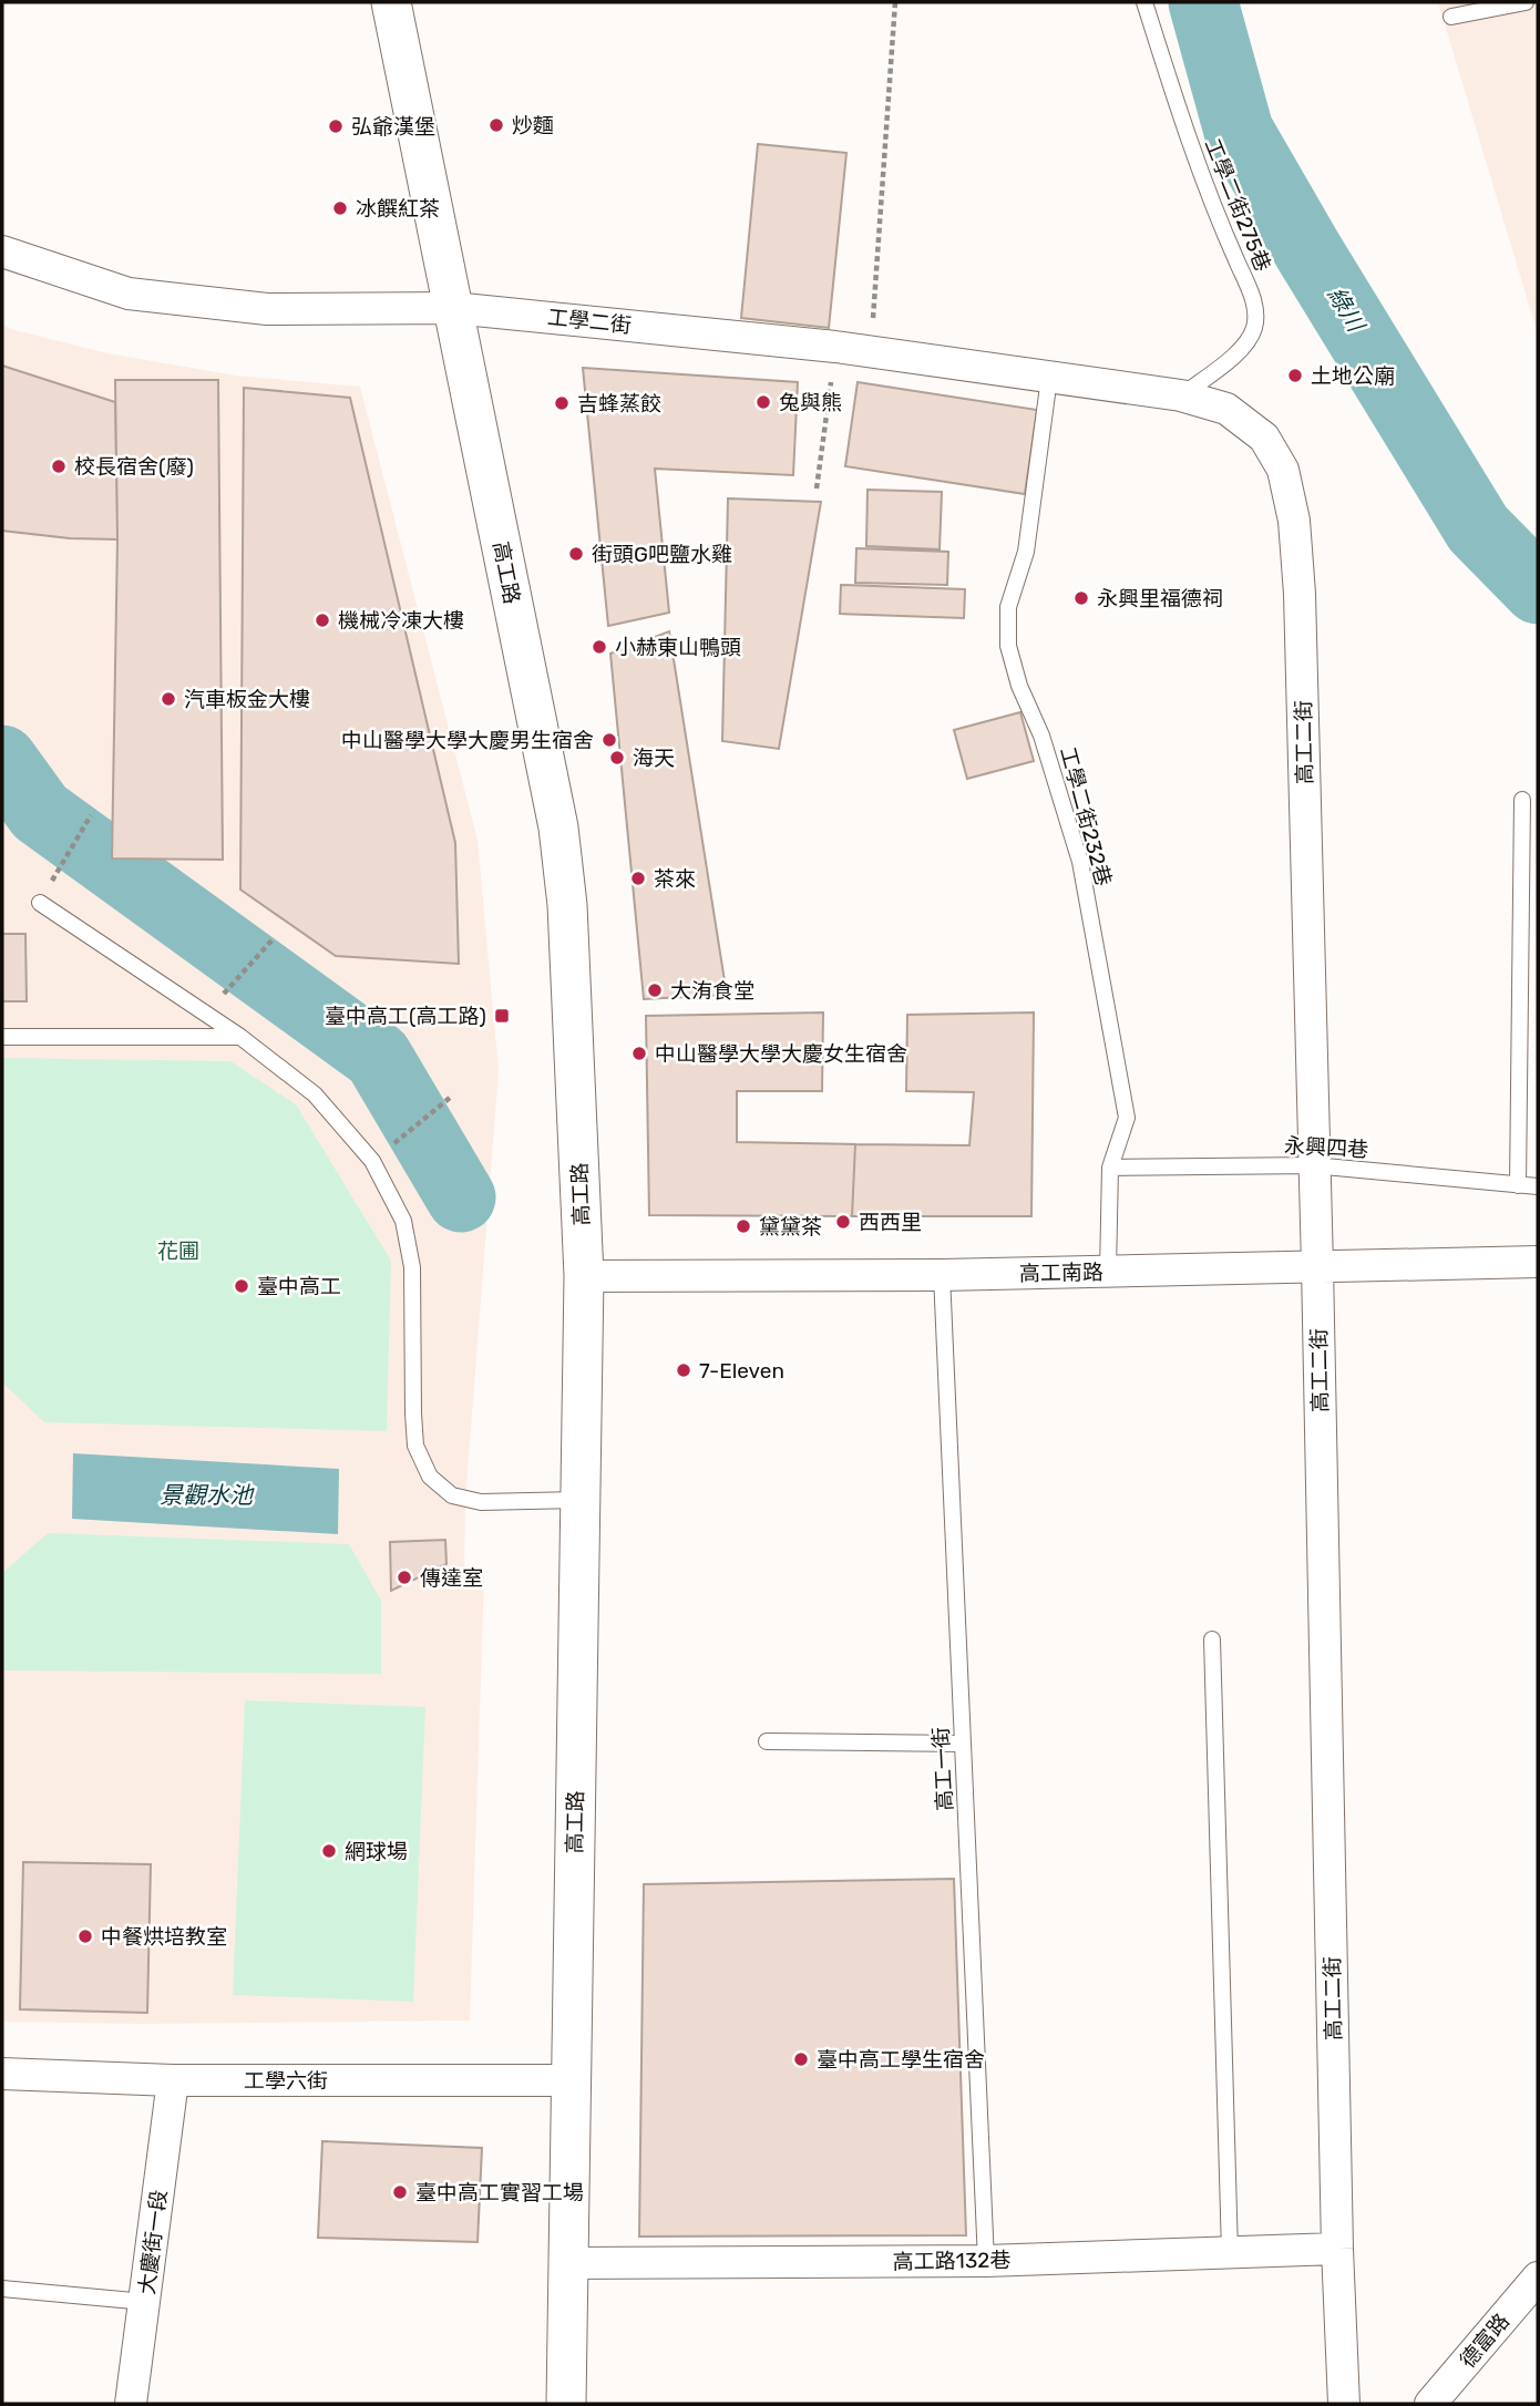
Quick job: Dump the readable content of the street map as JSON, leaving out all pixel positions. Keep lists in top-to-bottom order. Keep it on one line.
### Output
{"streets":{"street":["工學二街","高工路","高工二街","高工南路","工學六街","大慶街一段","高工路132巷","德富路"],"lane":["工學二街275巷","工學二街232巷","永興四巷","高工一街"]},"crossings":[["工學二街275巷","工學二街"],["工學二街275巷","高工二街"],["工學二街","高工路"],["工學二街","高工二街"],["工學二街","工學二街232巷"],["高工路","高工南路"],["高工路","工學六街"],["高工路","高工路132巷"],["高工二街","永興四巷"],["高工二街","高工南路"],["高工二街","高工路132巷"],["工學二街232巷","永興四巷"],["工學二街232巷","高工南路"],["高工南路","高工一街"],["高工一街","高工路132巷"],["工學六街","大慶街一段"]],"water":["綠川","景觀水池"],"parks":["花圃"],"places":{"other":["炒麵","弘爺漢堡","冰饌紅茶","土地公廟","兔與熊","吉蜂蒸餃","校長宿舍(廢)","街頭G吧鹽水雞","永興里福德祠","機械冷凍大樓","小赫東山鴨頭","汽車板金大樓","中山醫學大學大慶男生宿舍","海天","茶來","大洧食堂","中山醫學大學大慶女生宿舍","西西里","黛黛茶","臺中高工","7-Eleven","傳達室","網球場","中餐烘培教室","臺中高工學生宿舍","臺中高工實習工場"],"transit":["臺中高工(高工路)"]}}
